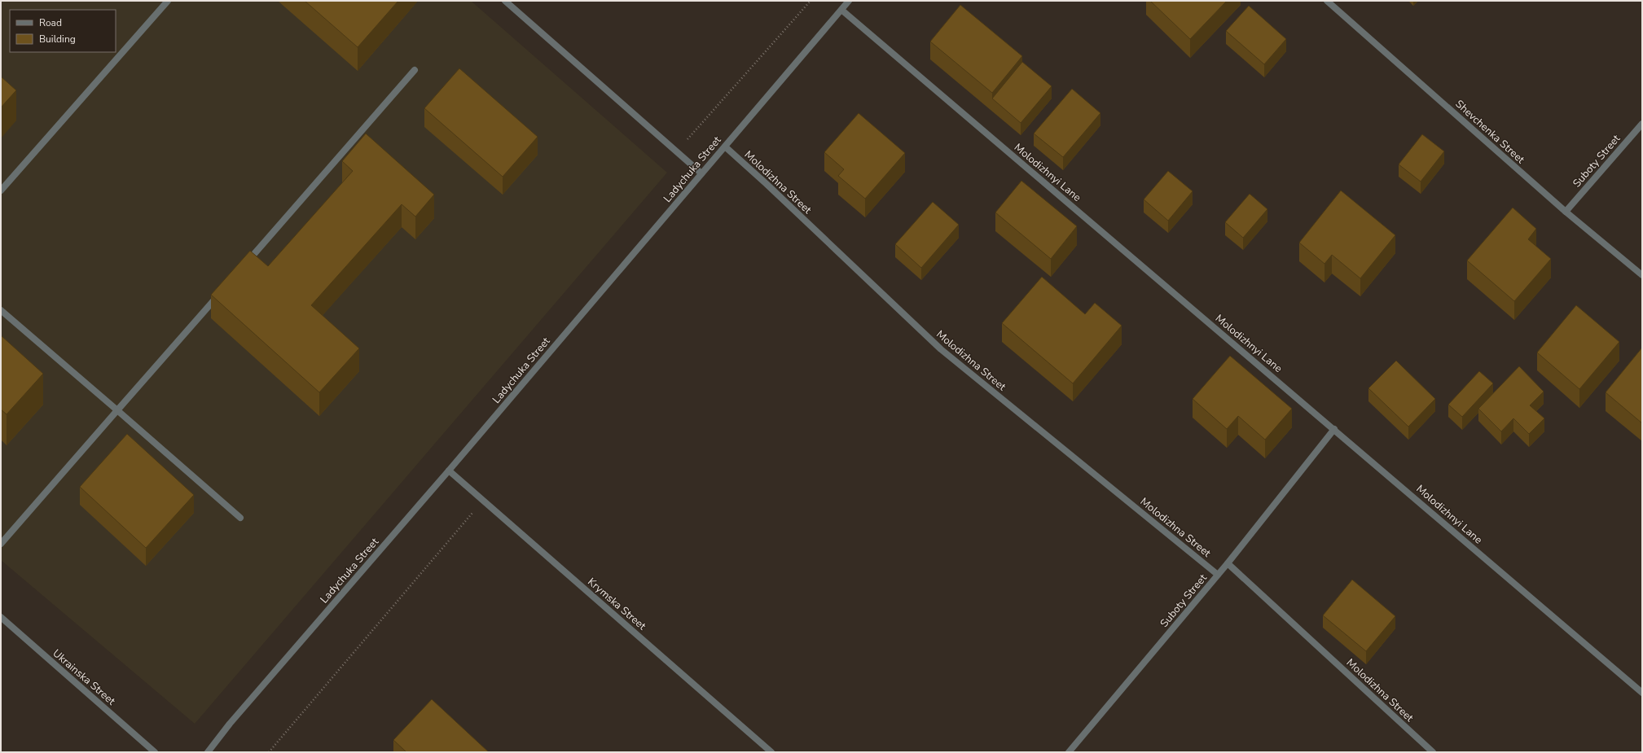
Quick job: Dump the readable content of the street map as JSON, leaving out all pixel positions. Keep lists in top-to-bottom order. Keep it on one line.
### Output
{"streets":{"street":["Shevchenka Street","Suboty Street","Ladychuka Street","Molodizhnyi Lane","Molodizhna Street","Krymska Street","Ukrainska Street"]},"crossings":[["Shevchenka Street","Suboty Street"],["Suboty Street","Molodizhnyi Lane"],["Suboty Street","Molodizhna Street"],["Ladychuka Street","Molodizhnyi Lane"],["Ladychuka Street","Molodizhna Street"],["Ladychuka Street","Krymska Street"]],"legend":["Road","Building"]}
